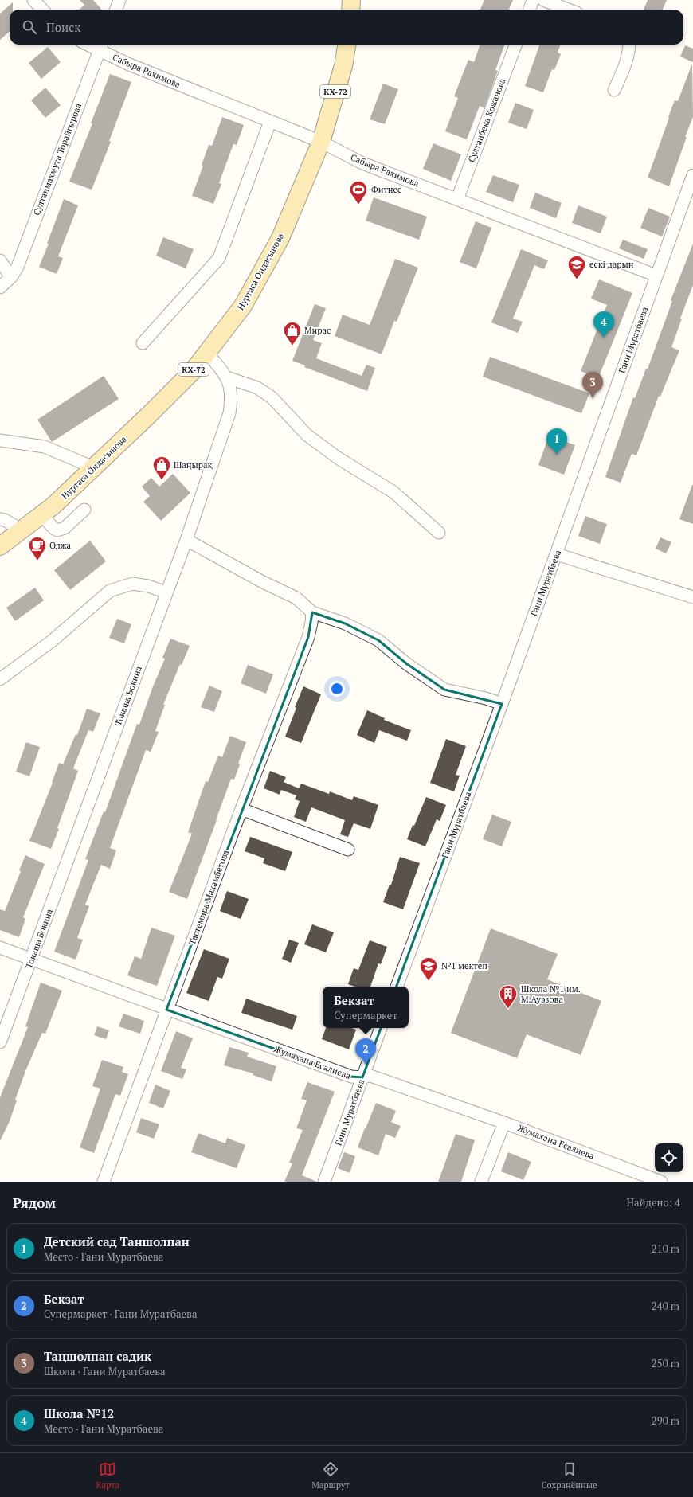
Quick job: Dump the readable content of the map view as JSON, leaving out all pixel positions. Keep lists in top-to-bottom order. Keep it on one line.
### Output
{"streets":{"main road":["КХ-72","Нуртаса Ондасынова"],"street":["Сабыра Рахимова","Султанбека Кожанова","Султанмахмута Торайгырова","Гани Муратбаева","Токаша Бокина","Тастемира Махамбетова","Жумахана Есалиева"]},"crossings":[["Сабыра Рахимова","Султанбека Кожанова"],["Сабыра Рахимова","Султанмахмута Торайгырова"],["Сабыра Рахимова","Нуртаса Ондасынова"],["Сабыра Рахимова","Гани Муратбаева"],["Нуртаса Ондасынова","Токаша Бокина"],["Гани Муратбаева","Жумахана Есалиева"],["Токаша Бокина","Жумахана Есалиева"],["Тастемира Махамбетова","Жумахана Есалиева"]],"places":{"sports":["Фитнес"],"school or university":["ескі дарын","№1 мектеп"],"shop":["Мирас","Шаңырақ"],"cafe":["Олжа"],"building":["Школа №1 им. М.Ауэзова"]},"page":{"search":"Поиск","pins":["4","3","1","2"],"popup":["Бекзат","Супермаркет"],"heading":["Рядом","Найдено: 4"],"list":[{"mark":"1","name":"Детский сад Таншолпан","note":"Место · Гани Муратбаева","value":"210 m"},{"mark":"2","name":"Бекзат","note":"Супермаркет · Гани Муратбаева","value":"240 m"},{"mark":"3","name":"Таңшолпан садик","note":"Школа · Гани Муратбаева","value":"250 m"},{"mark":"4","name":"Школа №12","note":"Место · Гани Муратбаева","value":"290 m"}],"nav":["Карта","Маршрут","Сохранённые"]}}
